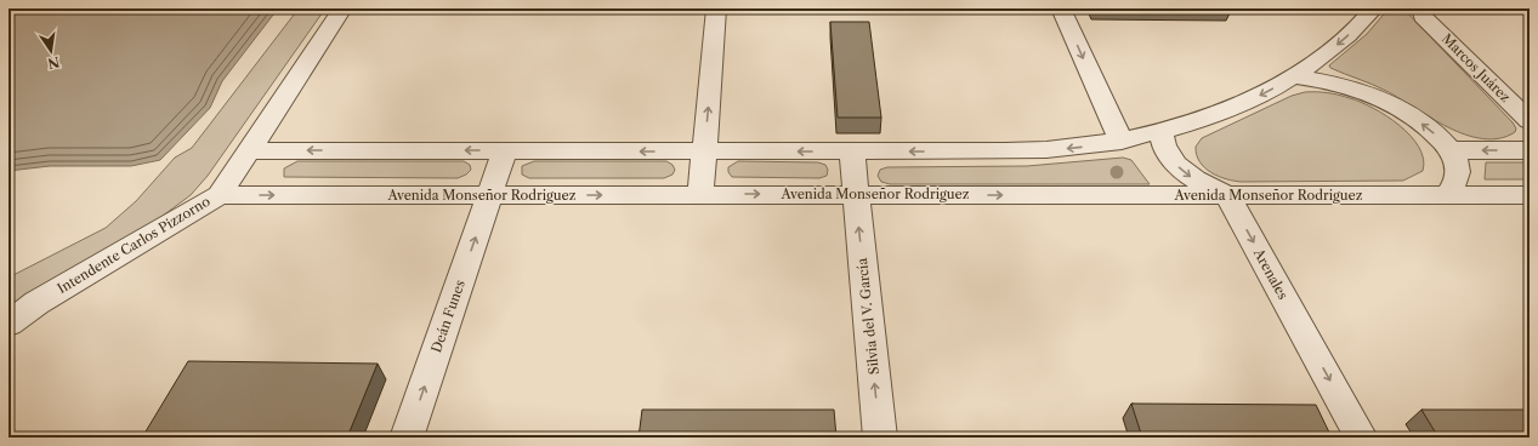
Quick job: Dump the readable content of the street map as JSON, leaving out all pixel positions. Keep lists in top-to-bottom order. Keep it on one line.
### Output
{"streets":{"street":["Marcos Juárez","Avenida Monseñor Rodriguez","Intendente Carlos Pizzorno","Arenales","Deán Funes","Silvia del V. García"]},"crossings":[["Avenida Monseñor Rodriguez","Intendente Carlos Pizzorno"],["Avenida Monseñor Rodriguez","Arenales"],["Avenida Monseñor Rodriguez","Deán Funes"],["Avenida Monseñor Rodriguez","Silvia del V. García"]],"one_way":["Arenales","Deán Funes","Silvia del V. García"],"north":"bottom"}
